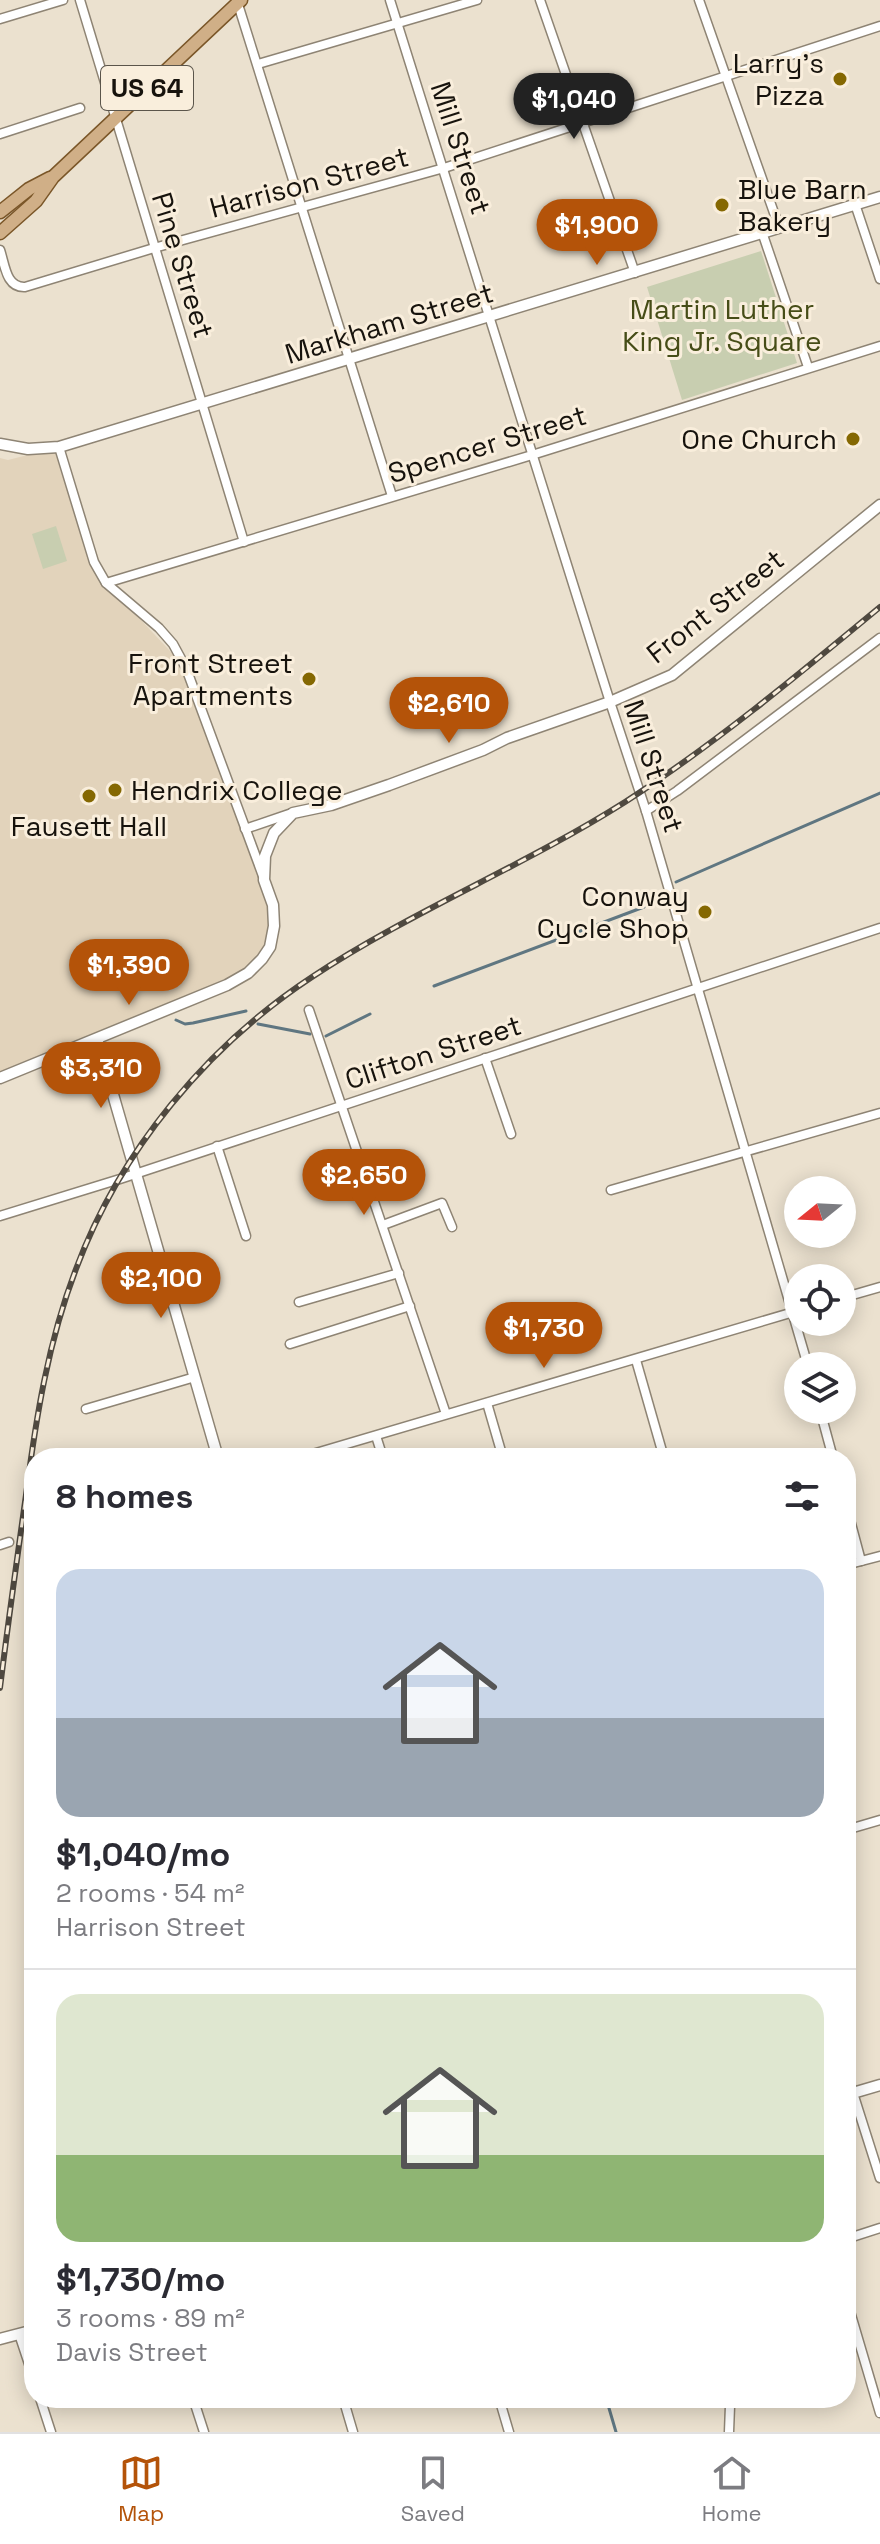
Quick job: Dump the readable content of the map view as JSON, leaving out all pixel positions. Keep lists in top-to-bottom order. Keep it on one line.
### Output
{"streets":{"main road":["US 64"],"street":["Mill Street","Harrison Street","Pine Street","Markham Street","Spencer Street","Front Street","Clifton Street"]},"crossings":[["US 64","Pine Street"],["Mill Street","Harrison Street"],["Mill Street","Markham Street"],["Mill Street","Spencer Street"],["Mill Street","Front Street"],["Mill Street","Clifton Street"],["Harrison Street","Pine Street"],["Pine Street","Markham Street"],["Pine Street","Spencer Street"]],"parks":["Martin Luther King Jr. Square"],"places":["Larry's Pizza","Blue Barn Bakery","One Church","Front Street Apartments","Hendrix College","Fausett Hall","Conway Cycle Shop"],"north":"left","page":{"price":["$1,040","$1,900","$2,610","$1,390","$3,310","$2,650","$2,100","$1,730"],"heading":"8 homes","list":[{"name":"$1,040/mo","note":"2 rooms · 54 m² · Harrison Street"},{"name":"$1,730/mo","note":"3 rooms · 89 m² · Davis Street"}],"tabs":["Map","Saved","Home"]}}
